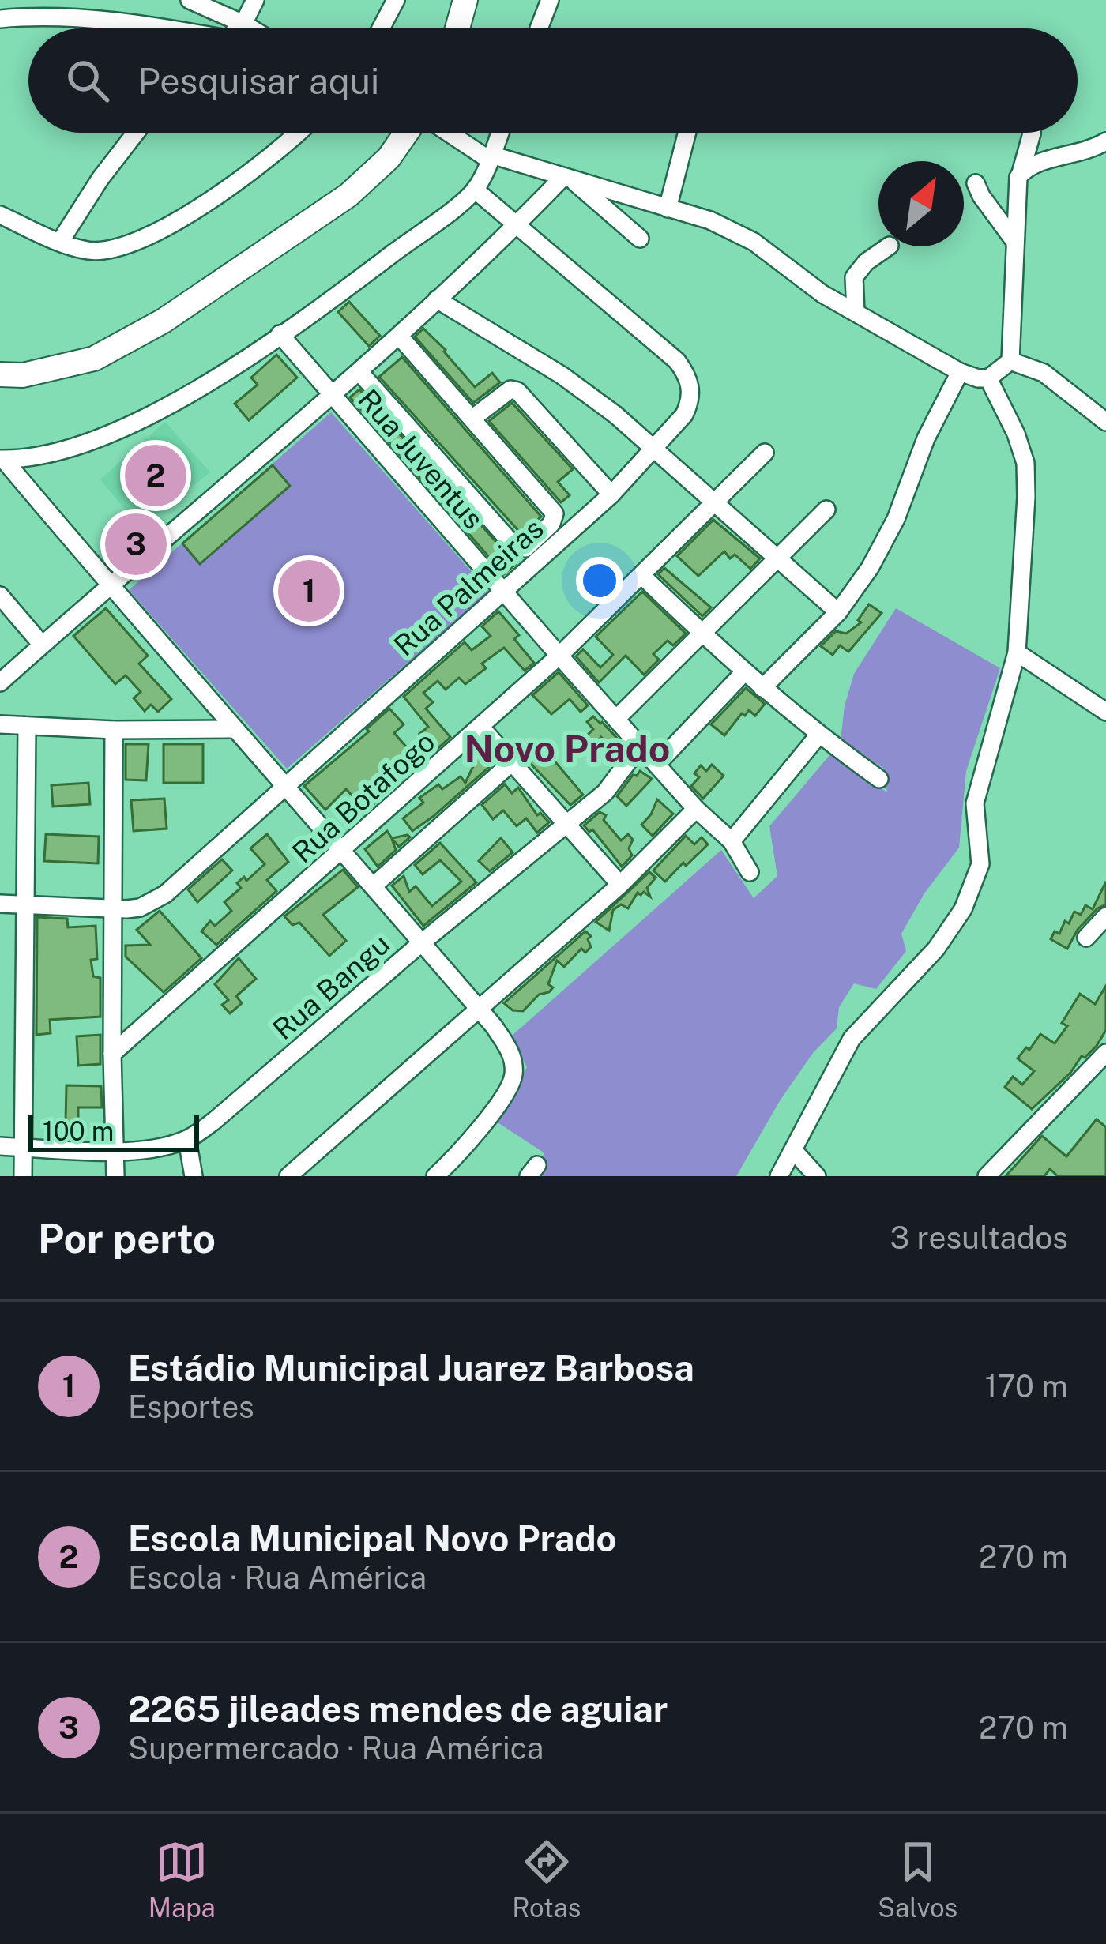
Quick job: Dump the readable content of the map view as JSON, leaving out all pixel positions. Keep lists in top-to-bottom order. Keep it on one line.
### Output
{"streets":{"street":["Rua Juventus","Rua Palmeiras","Rua Botafogo","Rua Bangu"]},"crossings":[["Rua Juventus","Rua Palmeiras"],["Rua Juventus","Rua Botafogo"],["Rua Juventus","Rua Bangu"]],"districts":["Novo Prado"],"scale_bar":"100 m","north":"top right","page":{"search":"Pesquisar aqui","pins":["2","3","1"],"scale":"100 m","heading":["Por perto","3 resultados"],"list":[{"mark":"1","name":"Estádio Municipal Juarez Barbosa","note":"Esportes","value":"170 m"},{"mark":"2","name":"Escola Municipal Novo Prado","note":"Escola · Rua América","value":"270 m"},{"mark":"3","name":"2265 jileades mendes de aguiar","note":"Supermercado · Rua América","value":"270 m"}],"nav":["Mapa","Rotas","Salvos"]}}
